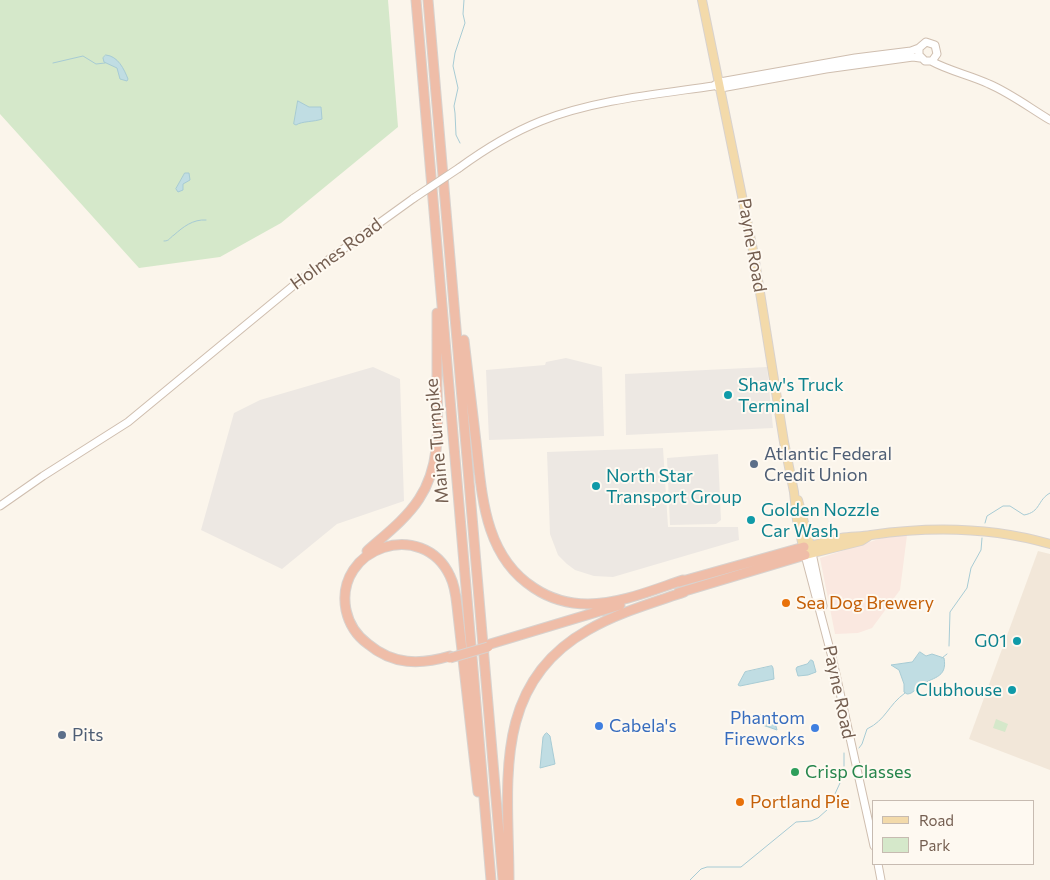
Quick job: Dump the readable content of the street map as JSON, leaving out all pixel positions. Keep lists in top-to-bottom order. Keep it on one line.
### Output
{"streets":{"highway":["Maine Turnpike"],"main road":["Payne Road"],"street":["Holmes Road"]},"crossings":[["Payne Road","Holmes Road"]],"places":["Shaw's Truck Terminal","Atlantic Federal Credit Union","North Star Transport Group","Golden Nozzle Car Wash","Sea Dog Brewery","G01","Clubhouse","Cabela's","Phantom Fireworks","Pits","Crisp Classes","Portland Pie"],"legend":["Road","Park"]}
